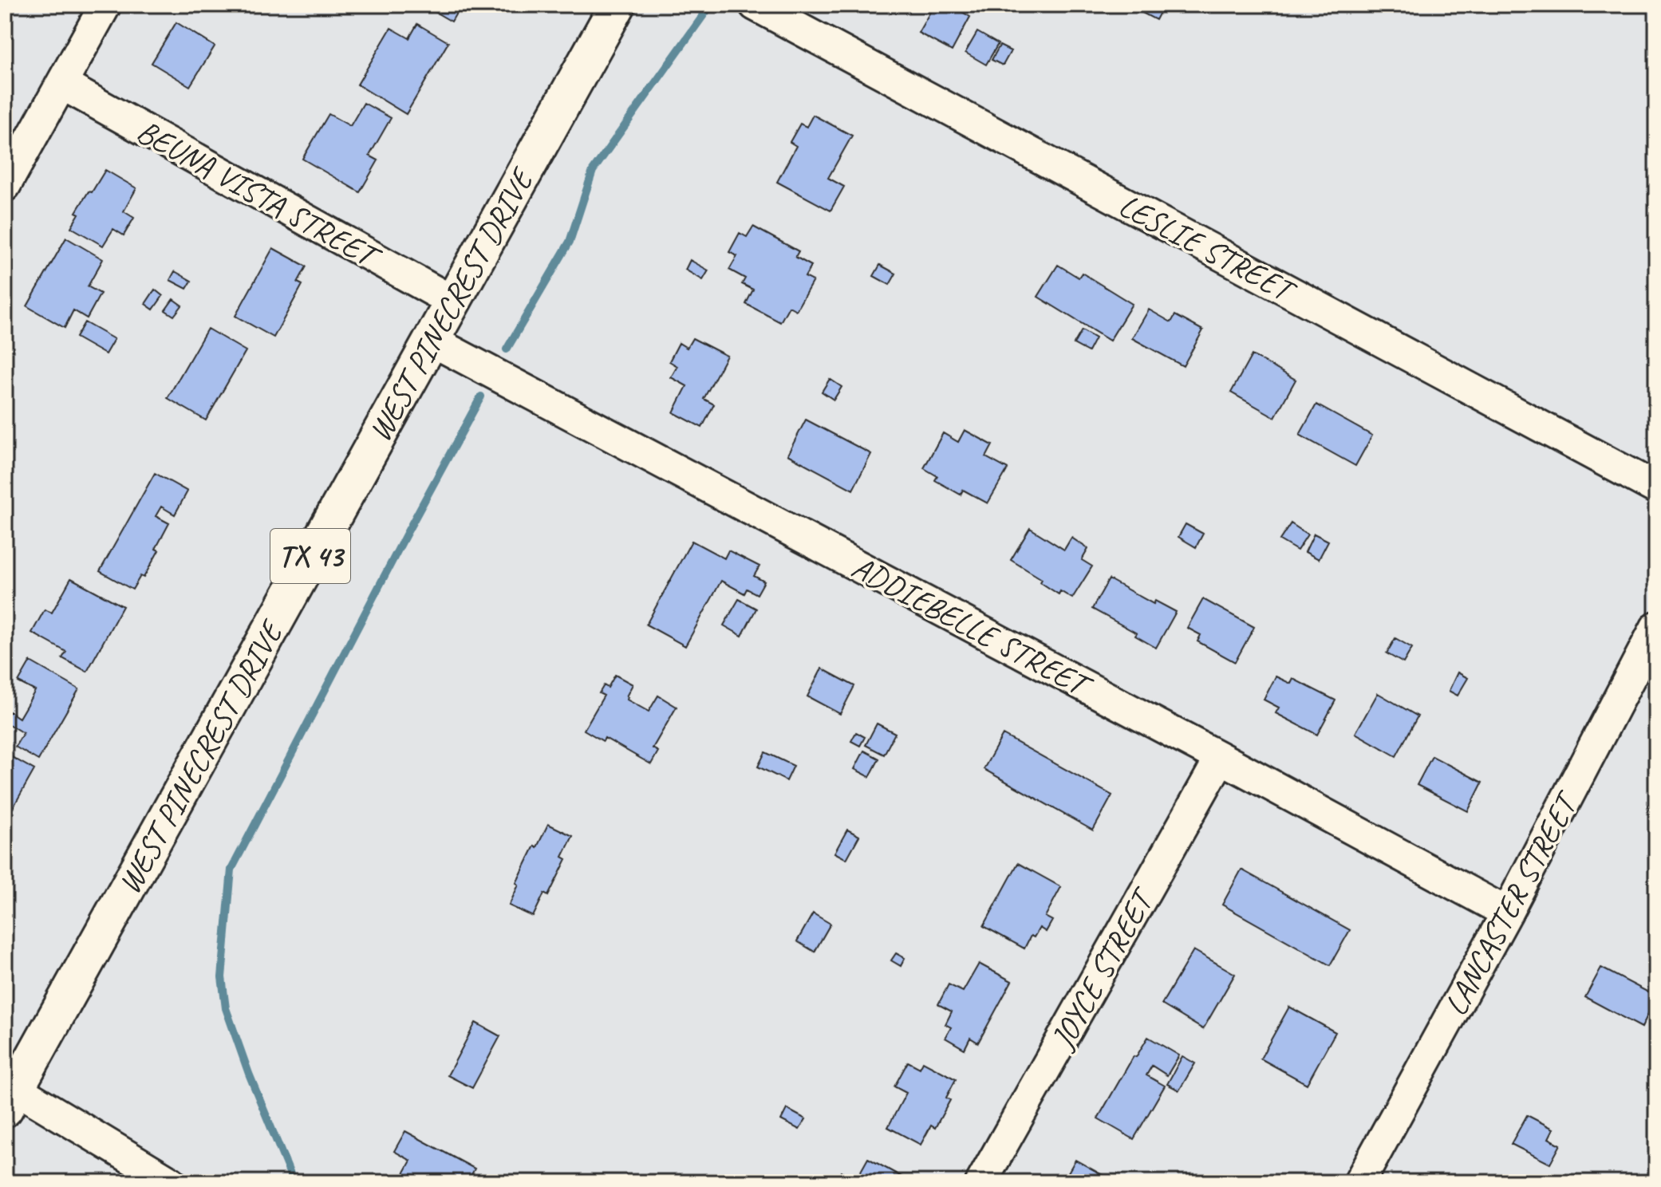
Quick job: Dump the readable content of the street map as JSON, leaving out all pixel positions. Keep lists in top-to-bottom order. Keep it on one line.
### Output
{"streets":{"main road":["WEST PINECREST DRIVE","TX 43"],"street":["BEUNA VISTA STREET","LESLIE STREET","ADDIEBELLE STREET","LANCASTER STREET","JOYCE STREET"]},"crossings":[["BEUNA VISTA STREET","WEST PINECREST DRIVE"],["WEST PINECREST DRIVE","ADDIEBELLE STREET"],["ADDIEBELLE STREET","LANCASTER STREET"],["ADDIEBELLE STREET","JOYCE STREET"]]}
